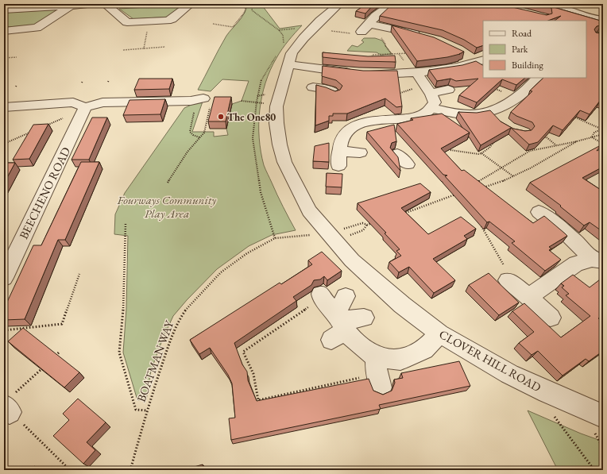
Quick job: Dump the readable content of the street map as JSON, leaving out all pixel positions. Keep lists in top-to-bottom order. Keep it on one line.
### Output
{"streets":{"street":["BEECHENO ROAD","CLOVER HILL ROAD"],"path":["BOATMAN WAY"]},"parks":["Fourways Community Play Area"],"places":["The One80"],"legend":["Road","Park","Building"]}
